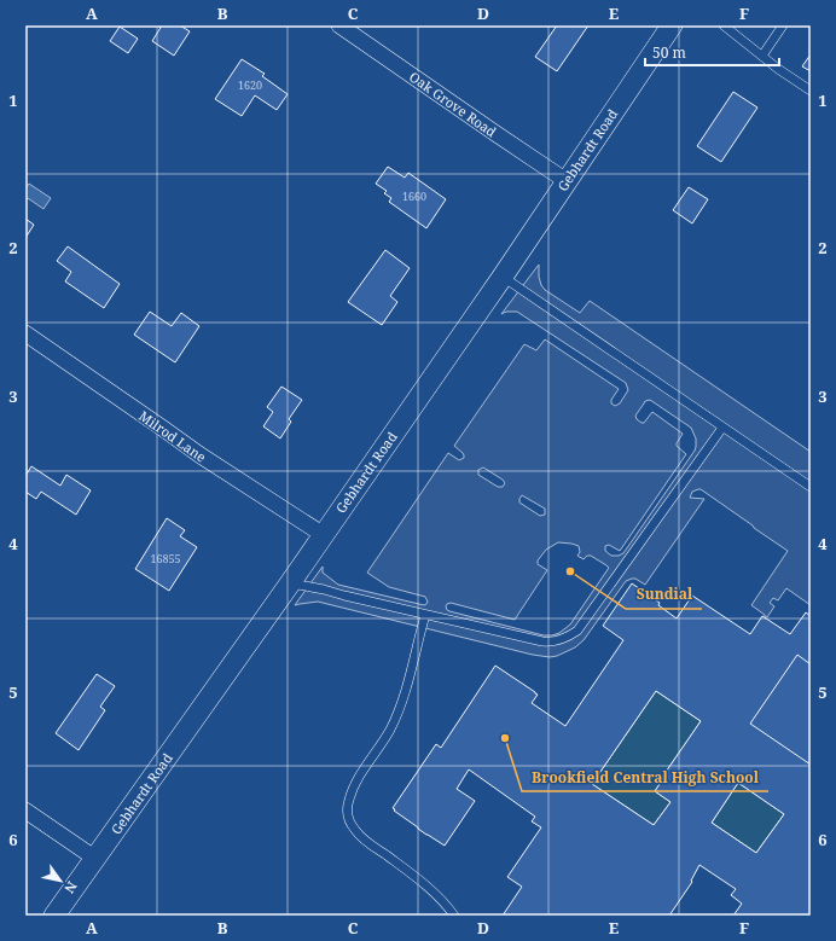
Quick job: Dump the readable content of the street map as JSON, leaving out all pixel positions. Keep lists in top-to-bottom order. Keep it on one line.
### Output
{"streets":{"street":["Oak Grove Road","Gebhardt Road","Milrod Lane"]},"crossings":[["Oak Grove Road","Gebhardt Road"],["Gebhardt Road","Milrod Lane"]],"places":["Sundial","Brookfield Central High School"],"house_numbers":["1620","1660","16855"],"scale_bar":"50 m","north":"bottom right","grid":{"columns":["A","B","C","D","E","F"],"rows":["1","2","3","4","5","6"]}}
